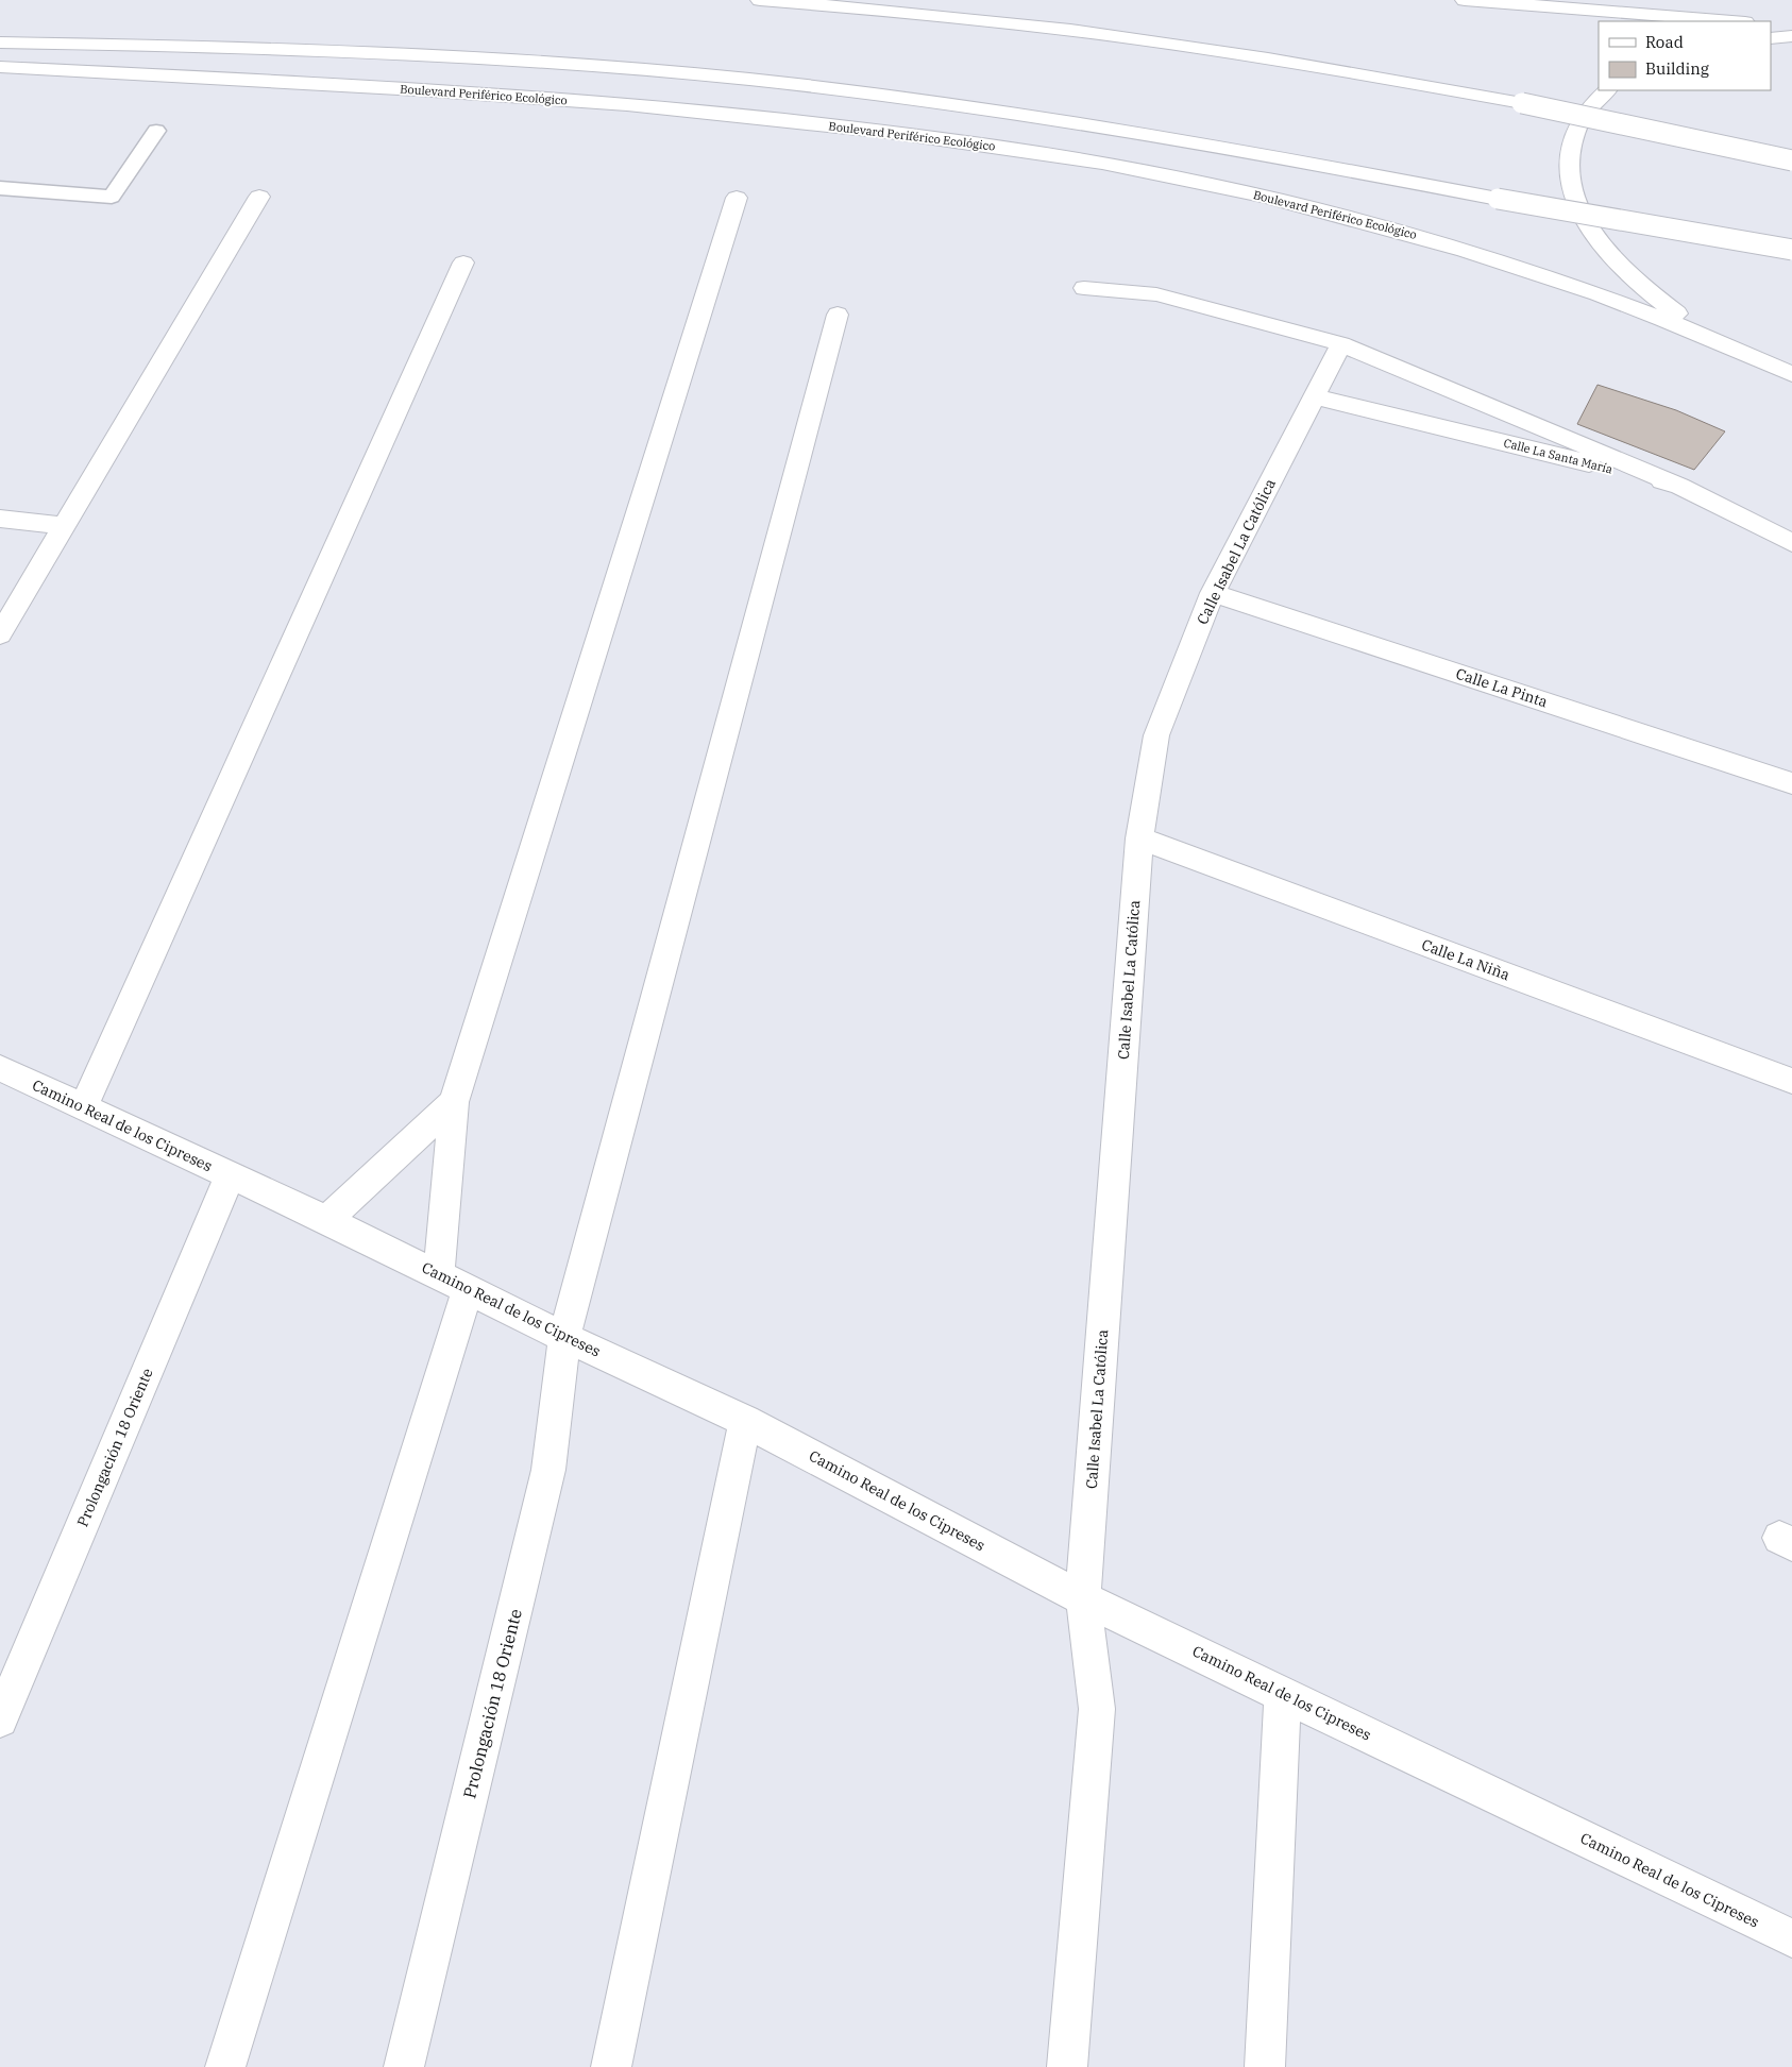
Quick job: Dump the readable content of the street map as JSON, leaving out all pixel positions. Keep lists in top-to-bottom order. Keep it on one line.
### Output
{"streets":{"main road":["Boulevard Periférico Ecológico","Calle La Santa María","Calle Isabel La Católica","Calle La Pinta","Calle La Niña","Camino Real de los Cipreses","Prolongación 18 Oriente"]},"crossings":[["Calle La Santa María","Calle Isabel La Católica"],["Calle Isabel La Católica","Calle La Pinta"],["Calle Isabel La Católica","Calle La Niña"],["Calle Isabel La Católica","Camino Real de los Cipreses"],["Camino Real de los Cipreses","Prolongación 18 Oriente"]],"legend":["Road","Building"]}
